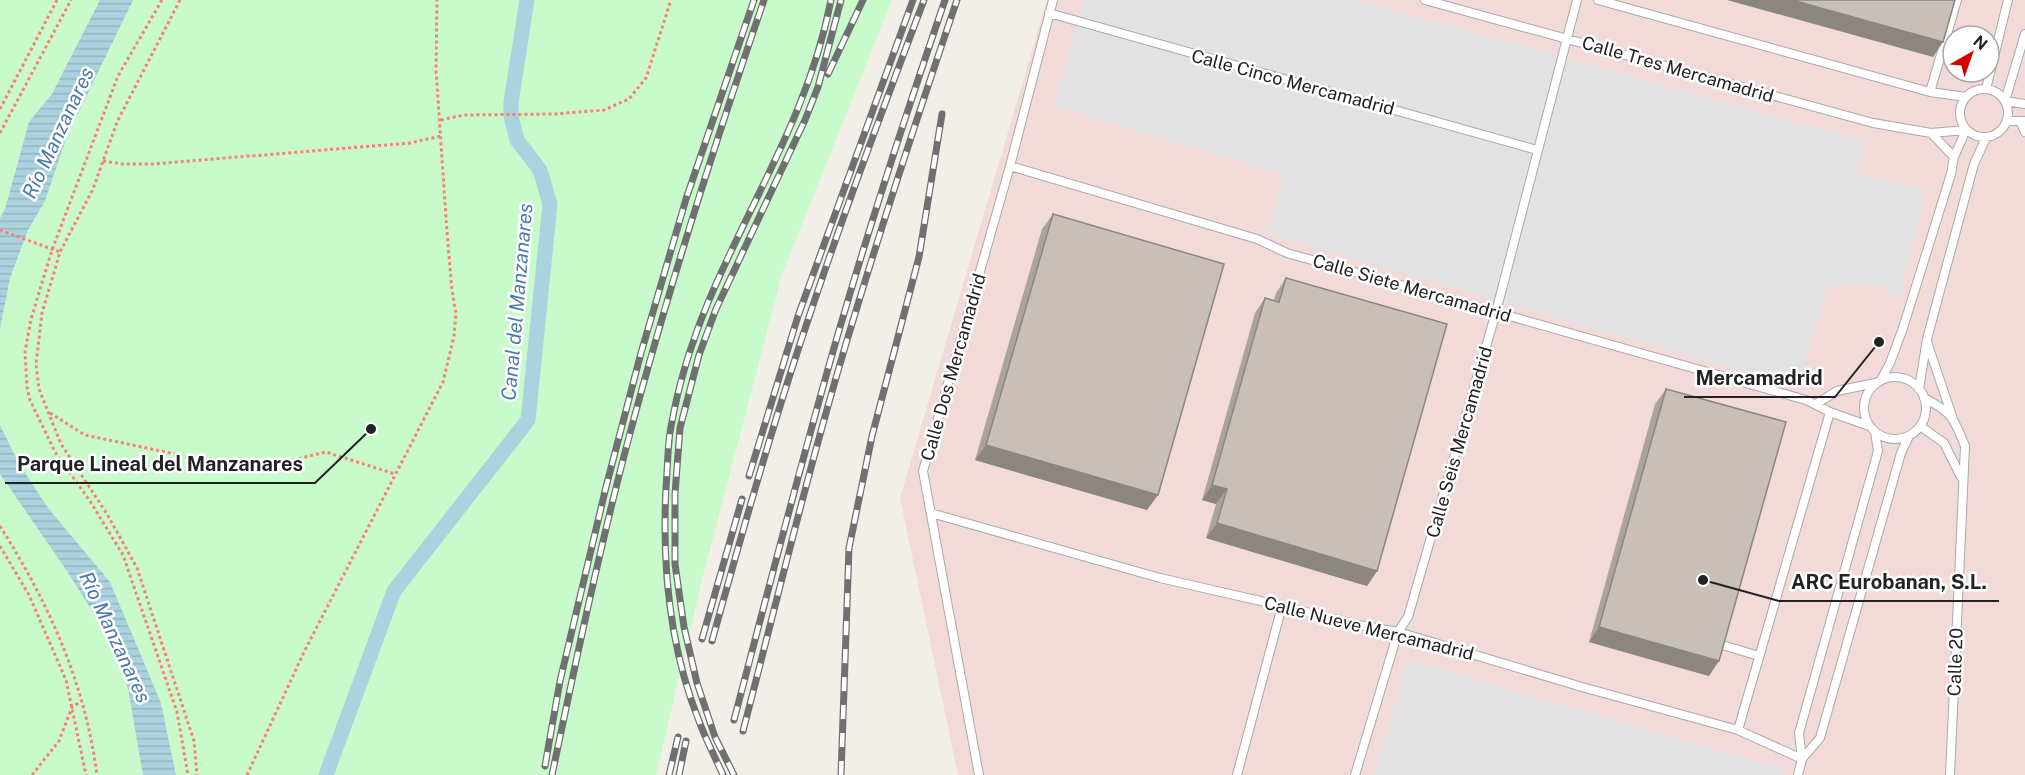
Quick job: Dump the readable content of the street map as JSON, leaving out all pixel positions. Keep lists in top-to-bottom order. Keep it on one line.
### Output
{"streets":{"lane":["Calle Tres Mercamadrid","Calle Cinco Mercamadrid","Calle Siete Mercamadrid","Calle Dos Mercamadrid","Calle Seis Mercamadrid","Calle Nueve Mercamadrid","Calle 20"]},"crossings":[["Calle Tres Mercamadrid","Calle Seis Mercamadrid"],["Calle Cinco Mercamadrid","Calle Dos Mercamadrid"],["Calle Cinco Mercamadrid","Calle Seis Mercamadrid"],["Calle Siete Mercamadrid","Calle Dos Mercamadrid"],["Calle Siete Mercamadrid","Calle Seis Mercamadrid"],["Calle Dos Mercamadrid","Calle Nueve Mercamadrid"],["Calle Seis Mercamadrid","Calle Nueve Mercamadrid"]],"water":["Río Manzanares","Canal del Manzanares"],"places":["Mercamadrid","Parque Lineal del Manzanares","ARC Eurobanan, S.L."],"north":"top right"}
